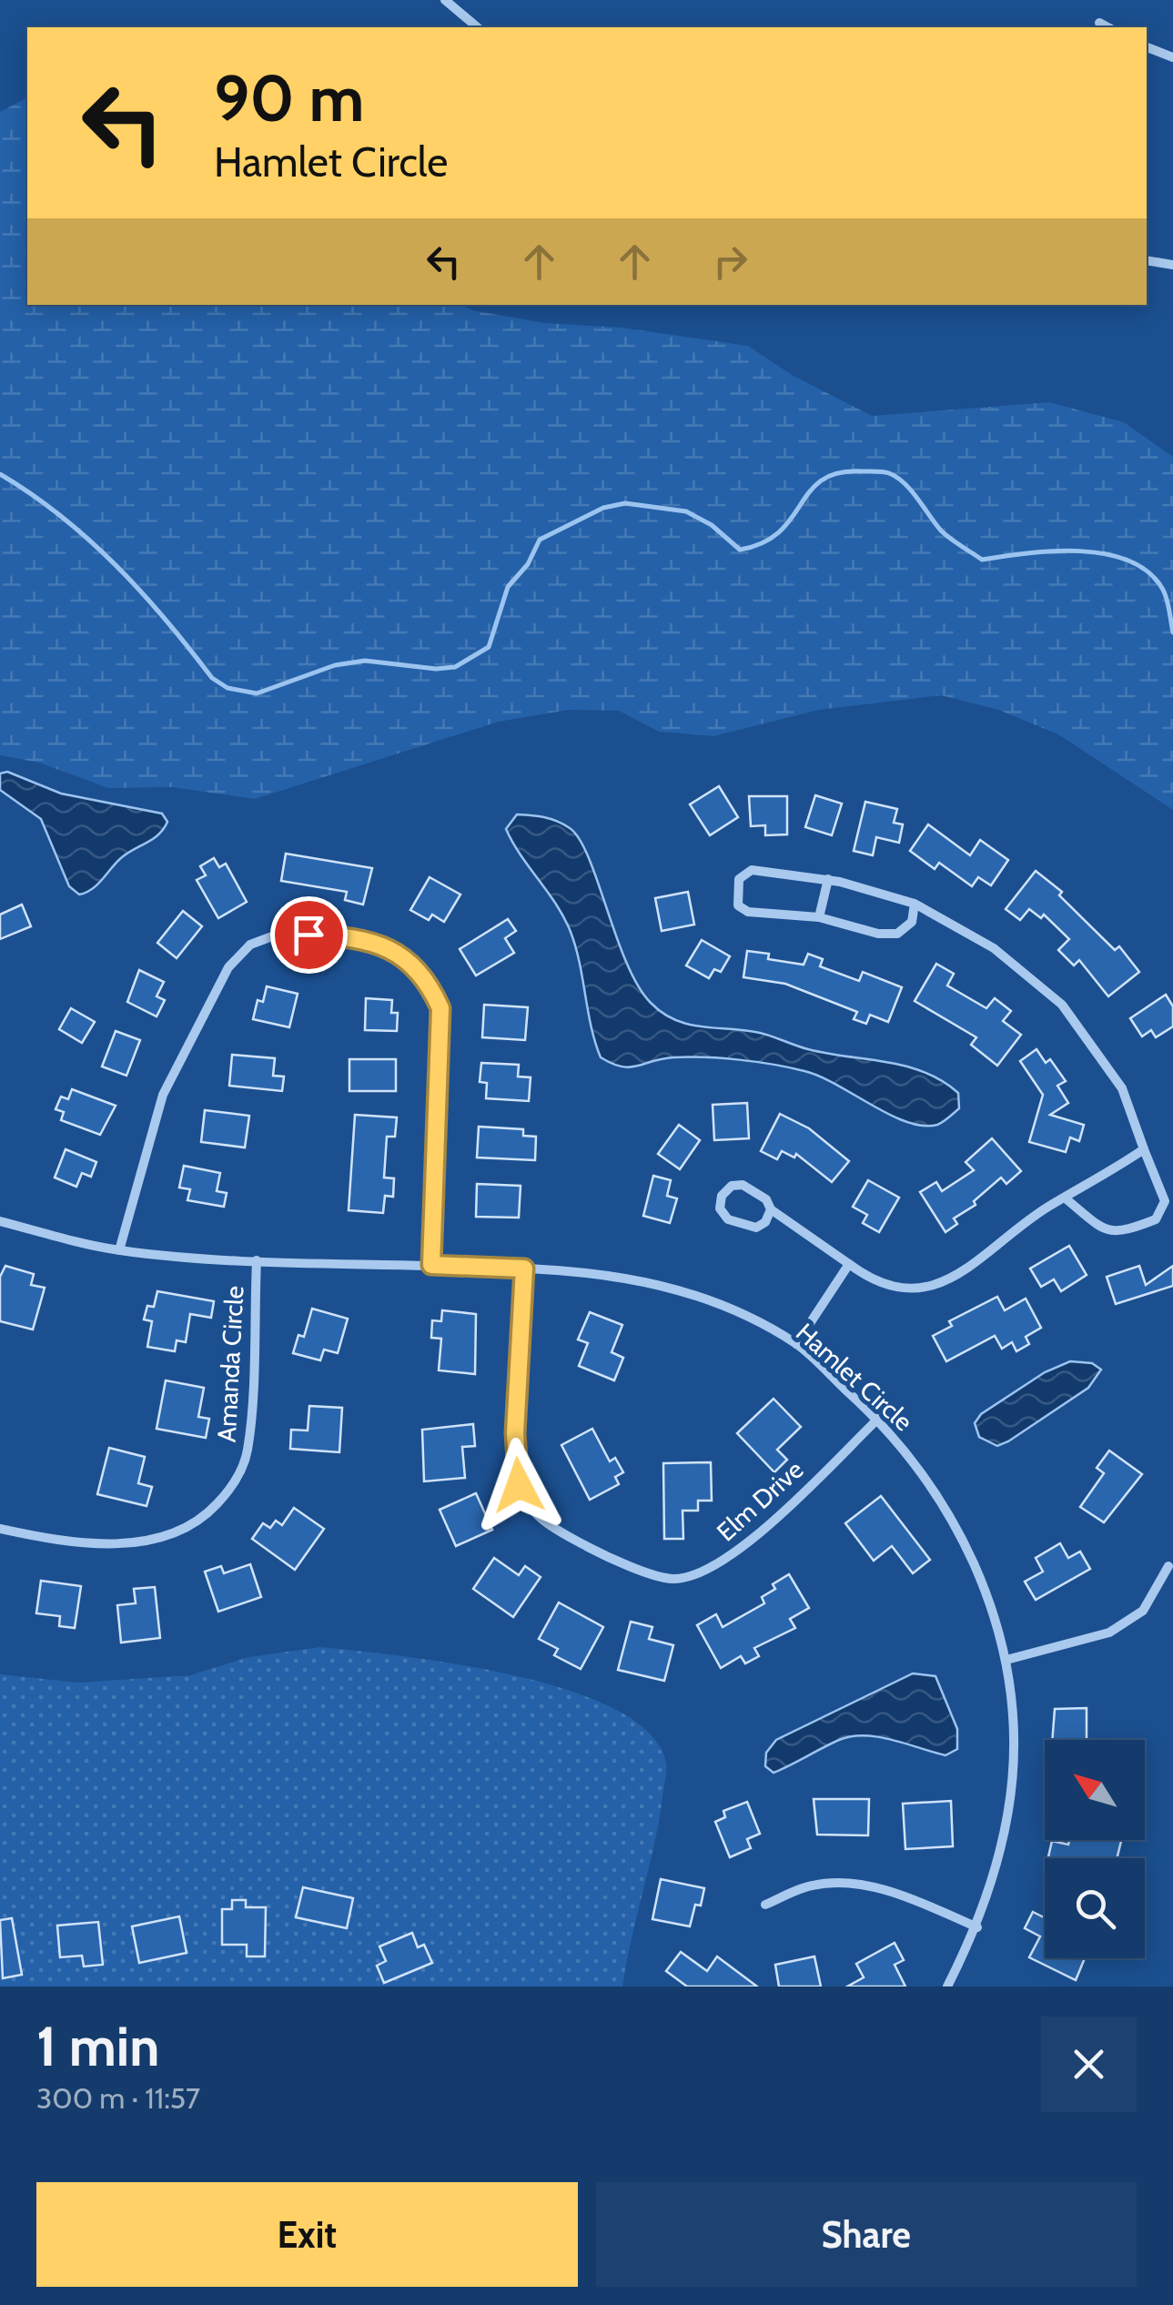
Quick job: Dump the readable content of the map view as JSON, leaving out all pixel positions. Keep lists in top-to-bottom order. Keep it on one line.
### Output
{"streets":{"street":["Amanda Circle","Hamlet Circle","Elm Drive"]},"crossings":[["Amanda Circle","Hamlet Circle"],["Hamlet Circle","Elm Drive"]],"north":"top left","page":{"turn":["90 m","Hamlet Circle"],"heading":["1 min","300 m · 11:57"],"buttons":["Exit","Share"]}}
